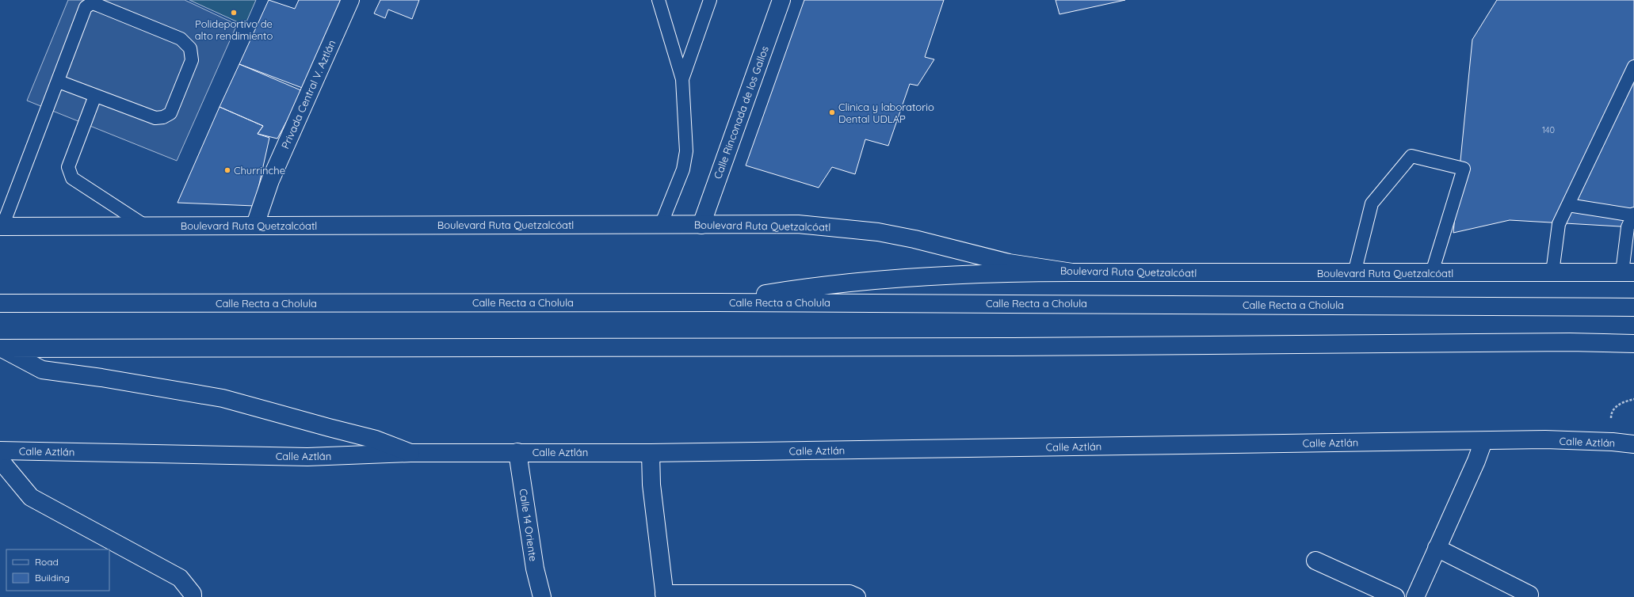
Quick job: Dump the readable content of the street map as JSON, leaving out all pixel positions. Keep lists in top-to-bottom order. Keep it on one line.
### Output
{"streets":{"main road":["Privada Central V. Aztlán","Calle Rinconada de los Gallos","Boulevard Ruta Quetzalcóatl","Calle Recta a Cholula","Calle Aztlán","Calle 14 Oriente"]},"crossings":[["Privada Central V. Aztlán","Boulevard Ruta Quetzalcóatl"],["Calle Rinconada de los Gallos","Boulevard Ruta Quetzalcóatl"],["Calle Aztlán","Calle 14 Oriente"]],"places":["Polideportivo de alto rendimiento","Clinica y laboratorio Dental UDLAP","Churrinche"],"house_numbers":["140"],"legend":["Road","Building"]}
